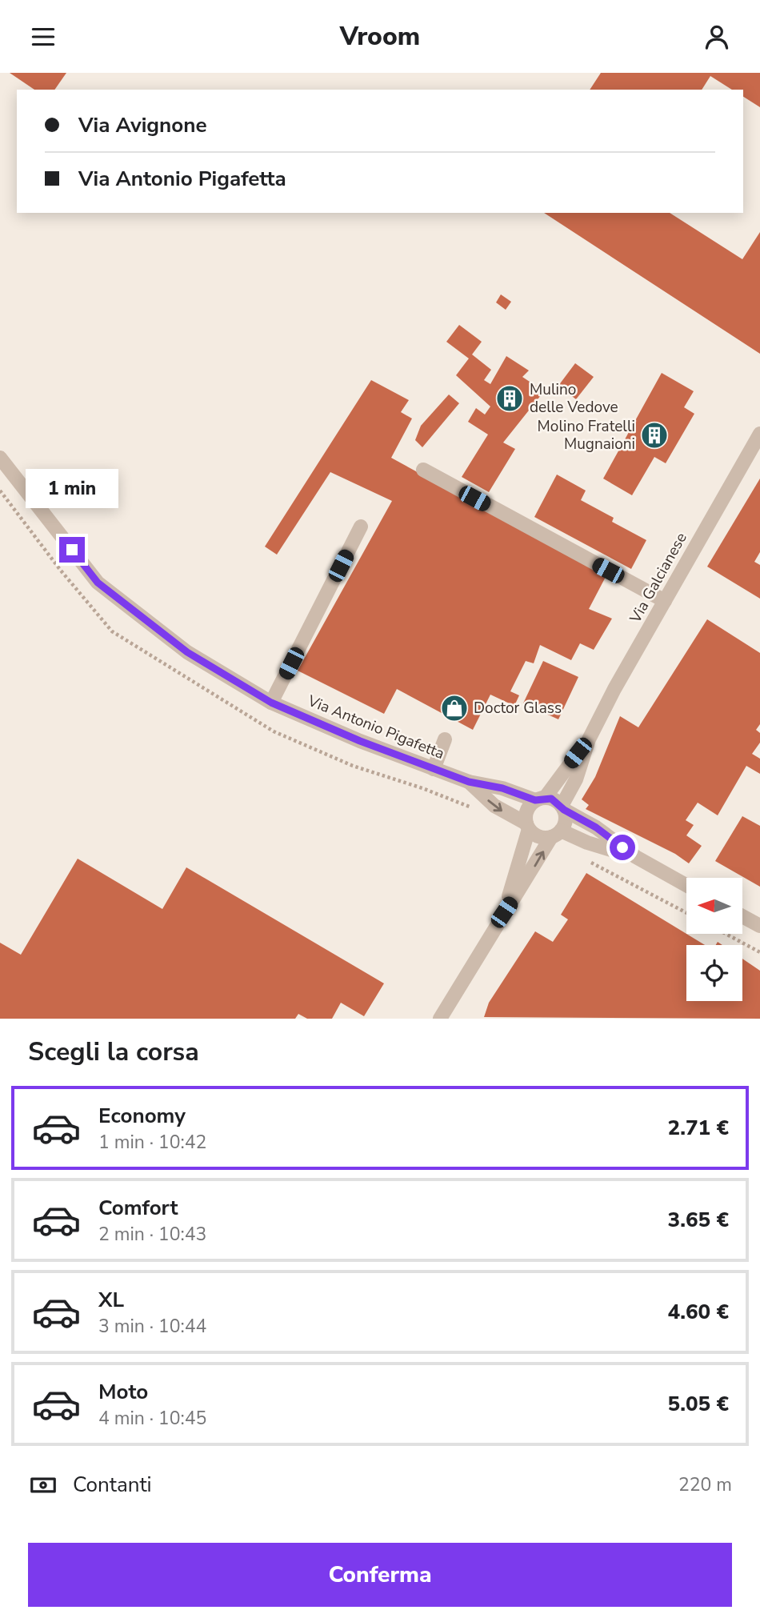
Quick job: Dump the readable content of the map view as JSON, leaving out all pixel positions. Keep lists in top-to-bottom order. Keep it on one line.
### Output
{"streets":{"street":["Via Galcianese","Via Antonio Pigafetta"]},"crossings":[["Via Galcianese","Via Antonio Pigafetta"]],"places":{"building":["Mulino delle Vedove","Molino Fratelli Mugnaioni"],"shop":["Doctor Glass"]},"north":"left","page":{"header":"Vroom","banner":["Via Avignone","Via Antonio Pigafetta"],"bubble":"1 min","heading":"Scegli la corsa","list":[{"name":"Economy","note":"1 min · 10:42","value":"2.71 €"},{"name":"Comfort","note":"2 min · 10:43","value":"3.65 €"},{"name":"XL","note":"3 min · 10:44","value":"4.60 €"},{"name":"Moto","note":"4 min · 10:45","value":"5.05 €"}],"pay":["Contanti","220 m"],"buttons":"Conferma"}}
